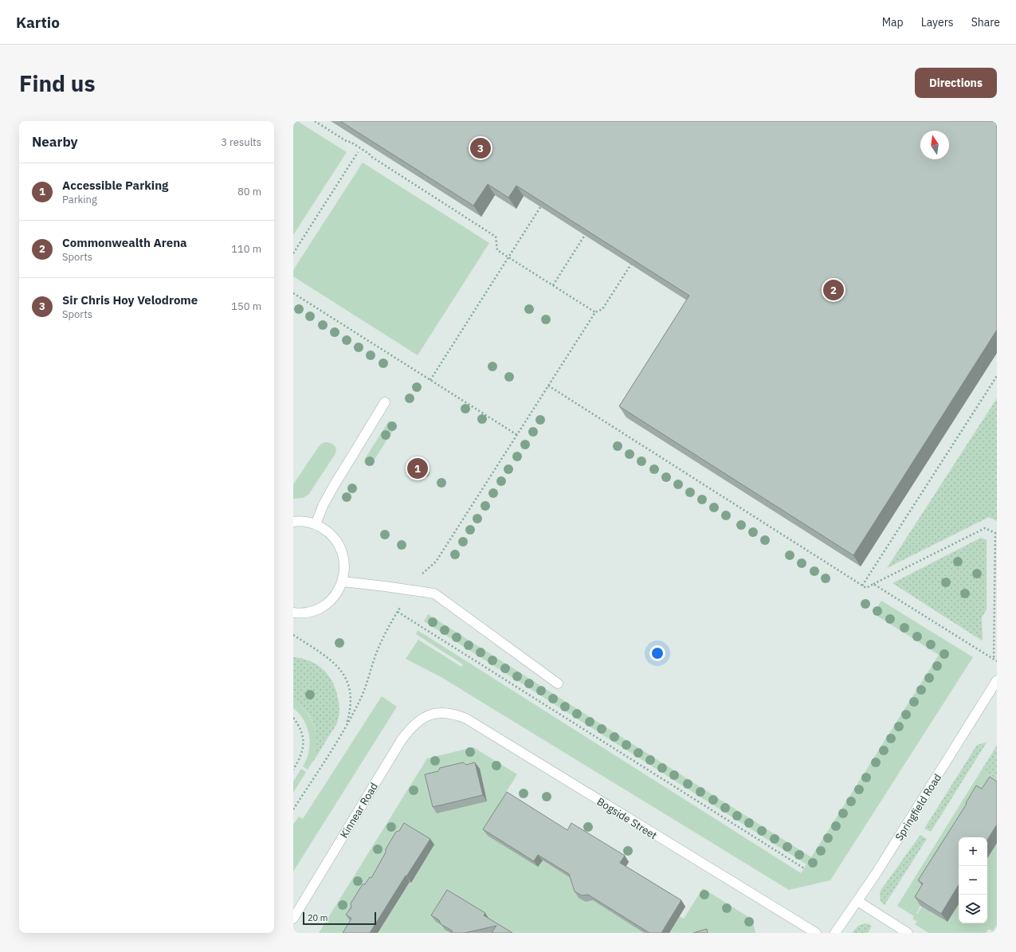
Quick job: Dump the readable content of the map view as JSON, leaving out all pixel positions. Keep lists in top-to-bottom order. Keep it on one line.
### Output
{"streets":{"street":["Springfield Road","Kinnear Road","Bogside Street"]},"crossings":[["Kinnear Road","Bogside Street"]],"scale_bar":"20 m","north":"top","page":{"header":"Kartio","nav":["Map","Layers","Share"],"buttons":"Directions","title":"Find us","heading":["Nearby","3 results"],"pins":["3","2","1"],"list":[{"mark":"1","name":"Accessible Parking","note":"Parking","value":"80 m"},{"mark":"2","name":"Commonwealth Arena","note":"Sports","value":"110 m"},{"mark":"3","name":"Sir Chris Hoy Velodrome","note":"Sports","value":"150 m"}],"map_buttons":["+","−"],"scale":"20 m"}}
